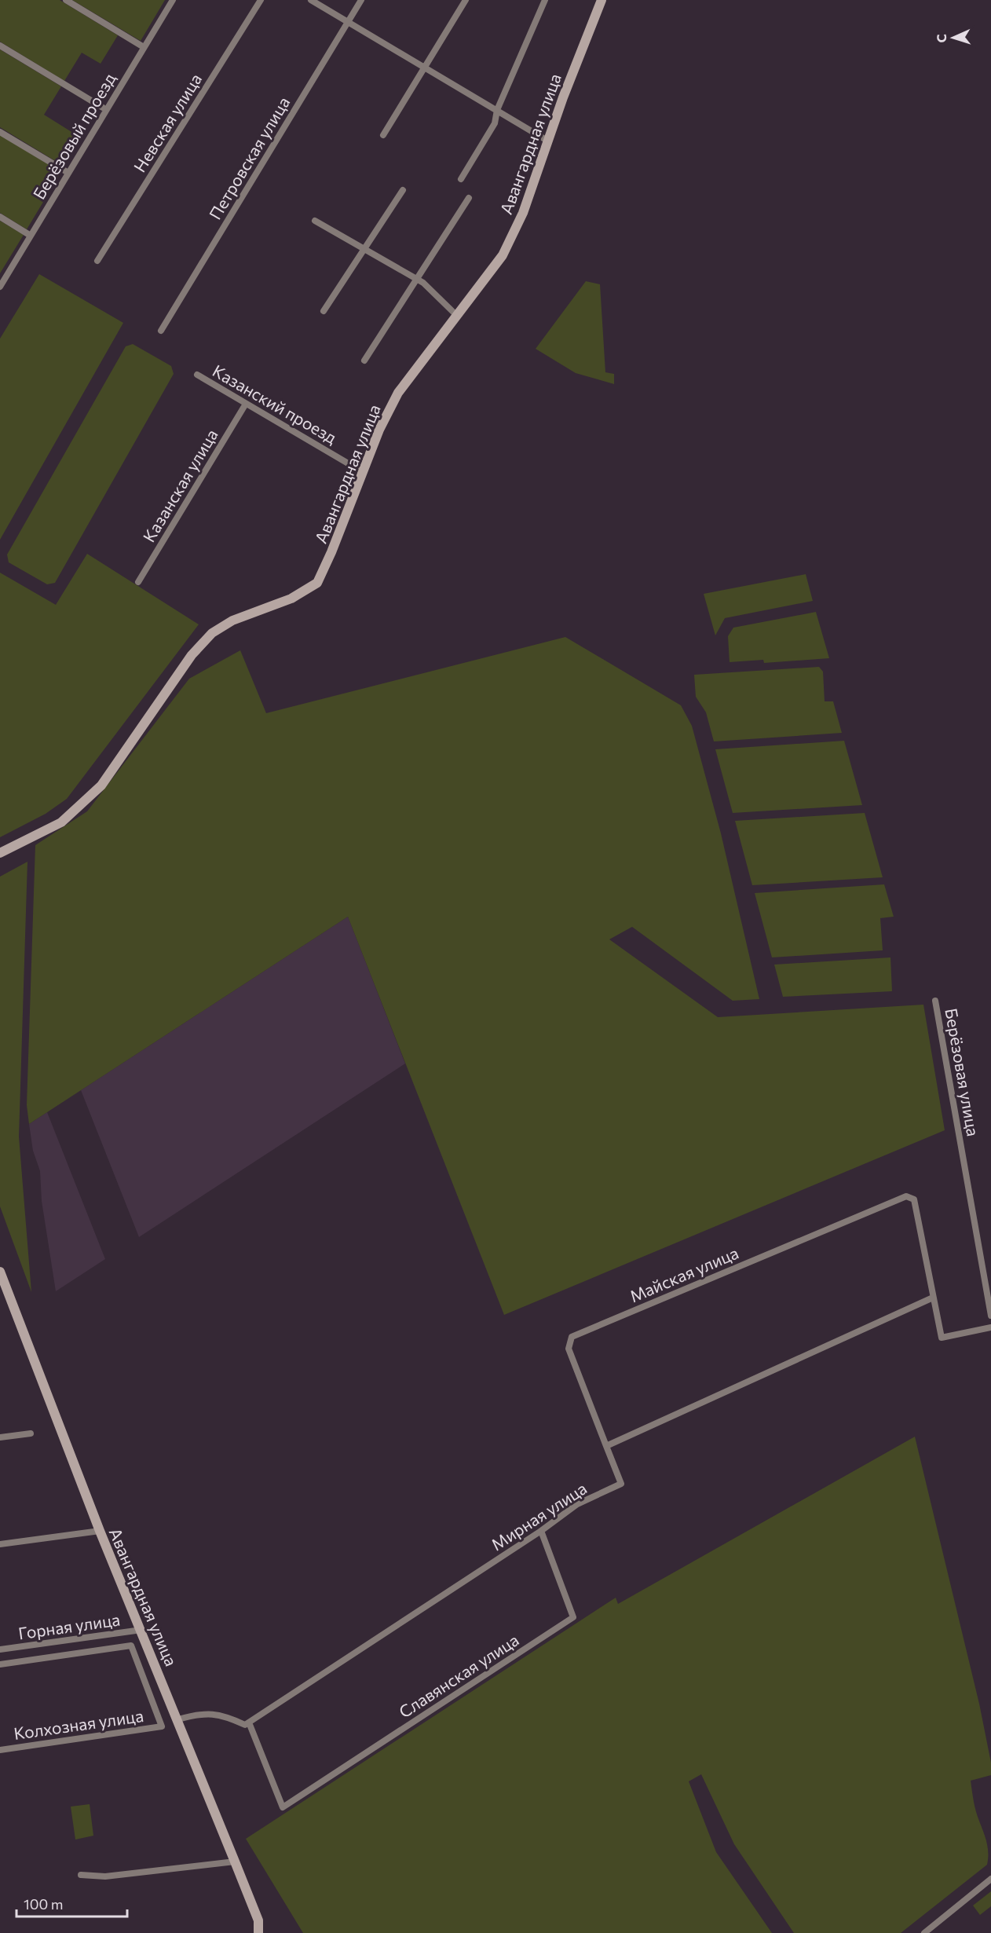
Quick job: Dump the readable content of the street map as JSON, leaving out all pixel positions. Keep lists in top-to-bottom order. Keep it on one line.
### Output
{"streets":{"main road":["Авангардная улица"],"street":["Невская улица","Берёзовый проезд","Петровская улица","Казанский проезд","Казанская улица","Берёзовая улица","Майская улица","Мирная улица","Горная улица","Славянская улица","Колхозная улица"]},"crossings":[["Авангардная улица","Казанский проезд"],["Авангардная улица","Горная улица"],["Казанский проезд","Казанская улица"],["Майская улица","Мирная улица"],["Мирная улица","Славянская улица"]],"scale_bar":"100 m","north":"left"}
